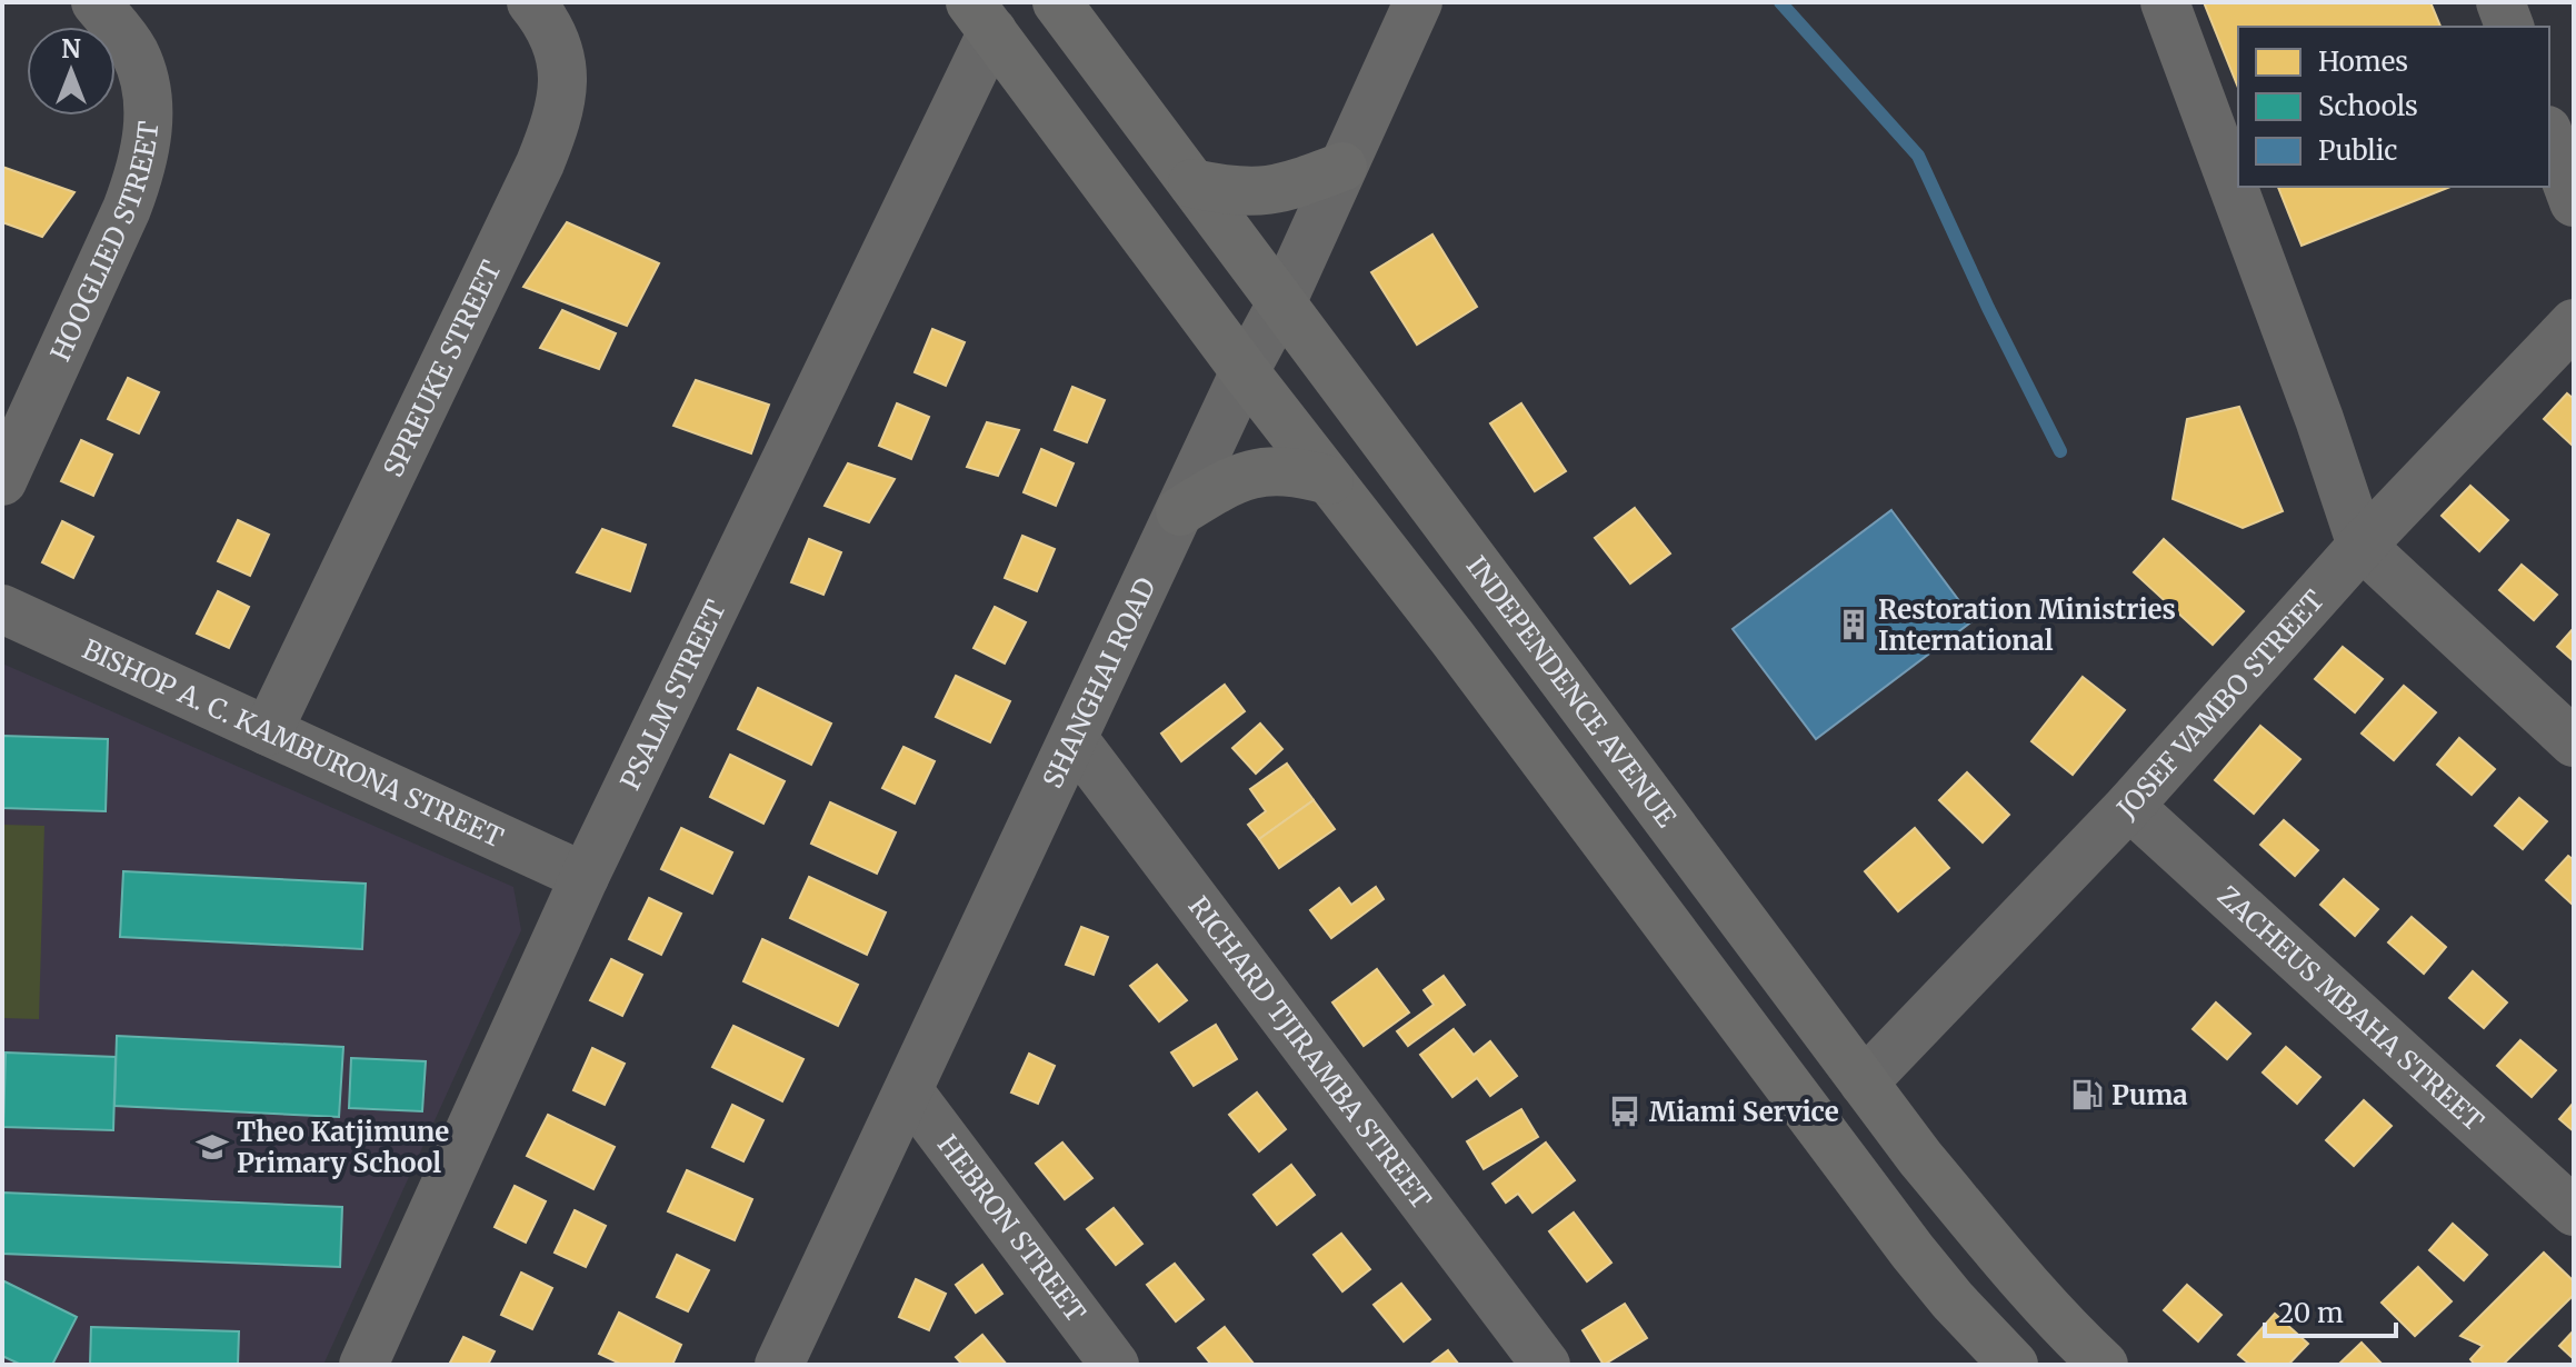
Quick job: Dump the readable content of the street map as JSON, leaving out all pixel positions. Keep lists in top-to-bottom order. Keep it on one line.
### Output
{"streets":{"main road":["INDEPENDENCE AVENUE"],"street":["HOOGLIED STREET","SPREUKE STREET","SHANGHAI ROAD","PSALM STREET","JOSEF VAMBO STREET","BISHOP A. C. KAMBURONA STREET","ZACHEUS MBAHA STREET","RICHARD TJIRAMBA STREET","HEBRON STREET"]},"crossings":[["SPREUKE STREET","BISHOP A. C. KAMBURONA STREET"],["SHANGHAI ROAD","INDEPENDENCE AVENUE"],["SHANGHAI ROAD","RICHARD TJIRAMBA STREET"],["SHANGHAI ROAD","HEBRON STREET"],["INDEPENDENCE AVENUE","JOSEF VAMBO STREET"],["PSALM STREET","BISHOP A. C. KAMBURONA STREET"],["JOSEF VAMBO STREET","ZACHEUS MBAHA STREET"]],"places":{"building":["Restoration Ministries International"],"fuel station":["Puma"],"bus stop":["Miami Service"],"school or university":["Theo Katjimune Primary School"]},"legend":["Homes","Schools","Public"],"scale_bar":"20 m","north":"top"}
